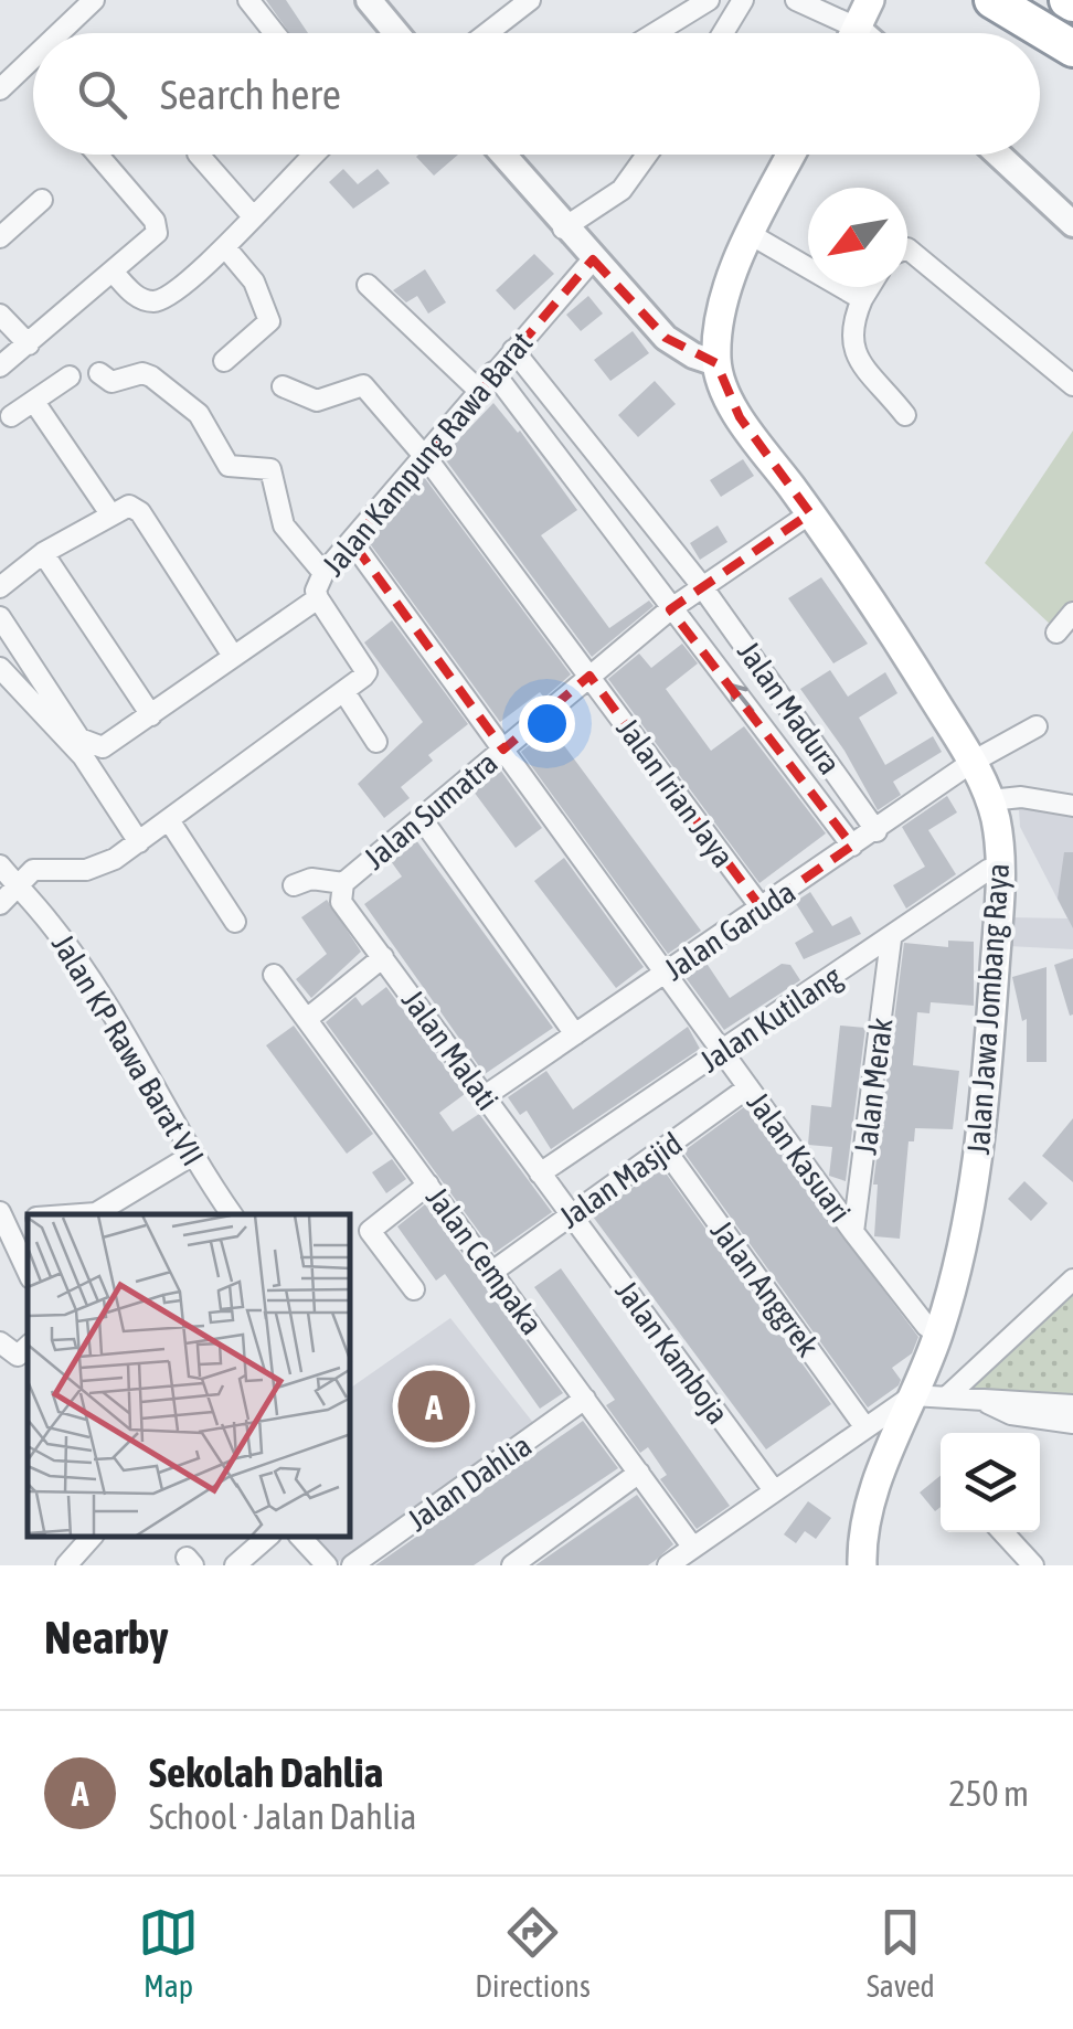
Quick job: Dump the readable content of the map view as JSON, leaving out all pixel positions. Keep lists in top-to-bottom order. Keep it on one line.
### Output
{"streets":{"main road":["Jalan Jawa Jombang Raya"],"street":["Jalan Kampung Rawa Barat","Jalan Madura","Jalan Irian Jaya","Jalan Sumatra","Jalan Garuda","Jalan Kutilang","Jalan KP Rawa Barat VII","Jalan Malati","Jalan Merak","Jalan Kasuari","Jalan Masjid","Jalan Cempaka","Jalan Anggrek","Jalan Kamboja","Jalan Dahlia"]},"crossings":[["Jalan Kampung Rawa Barat","Jalan Irian Jaya"],["Jalan Kampung Rawa Barat","Jalan Kasuari"],["Jalan Madura","Jalan Sumatra"],["Jalan Madura","Jalan Garuda"],["Jalan Irian Jaya","Jalan Sumatra"],["Jalan Irian Jaya","Jalan Garuda"],["Jalan Sumatra","Jalan Jawa Jombang Raya"],["Jalan Sumatra","Jalan Malati"],["Jalan Sumatra","Jalan Kasuari"],["Jalan Garuda","Jalan Jawa Jombang Raya"],["Jalan Garuda","Jalan Malati"],["Jalan Garuda","Jalan Kasuari"],["Jalan Jawa Jombang Raya","Jalan Kutilang"],["Jalan Jawa Jombang Raya","Jalan Kasuari"],["Jalan Kutilang","Jalan Malati"],["Jalan Kutilang","Jalan Merak"],["Jalan Kutilang","Jalan Kasuari"],["Jalan Malati","Jalan Masjid"],["Jalan Malati","Jalan Kamboja"],["Jalan Merak","Jalan Kasuari"],["Jalan Kasuari","Jalan Masjid"],["Jalan Masjid","Jalan Cempaka"],["Jalan Masjid","Jalan Anggrek"],["Jalan Masjid","Jalan Kamboja"],["Jalan Cempaka","Jalan Dahlia"]],"north":"bottom left","page":{"search":"Search here","pins":"A","heading":"Nearby","list":[{"mark":"A","name":"Sekolah Dahlia","note":"School · Jalan Dahlia","value":"250 m"}],"nav":["Map","Directions","Saved"]}}
